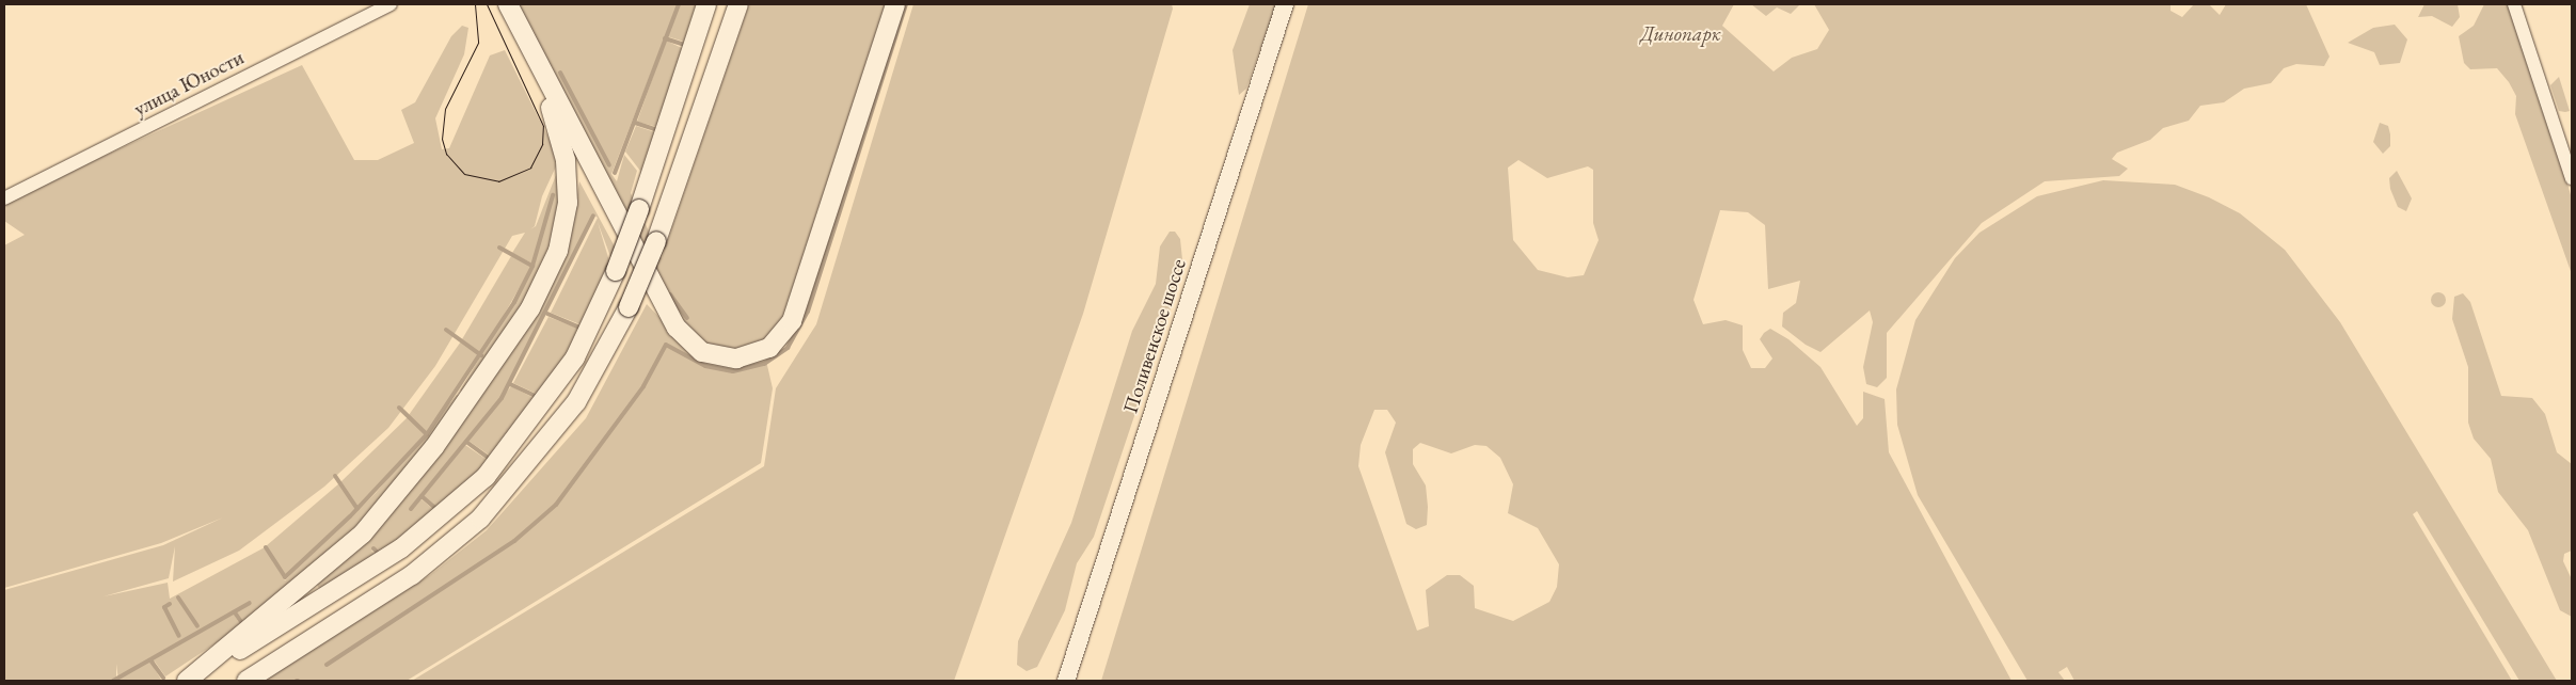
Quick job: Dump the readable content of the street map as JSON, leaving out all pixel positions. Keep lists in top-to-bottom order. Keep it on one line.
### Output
{"streets":{"street":["улица Юности","Поливенское шоссе"]},"parks":["Динопарк"]}
